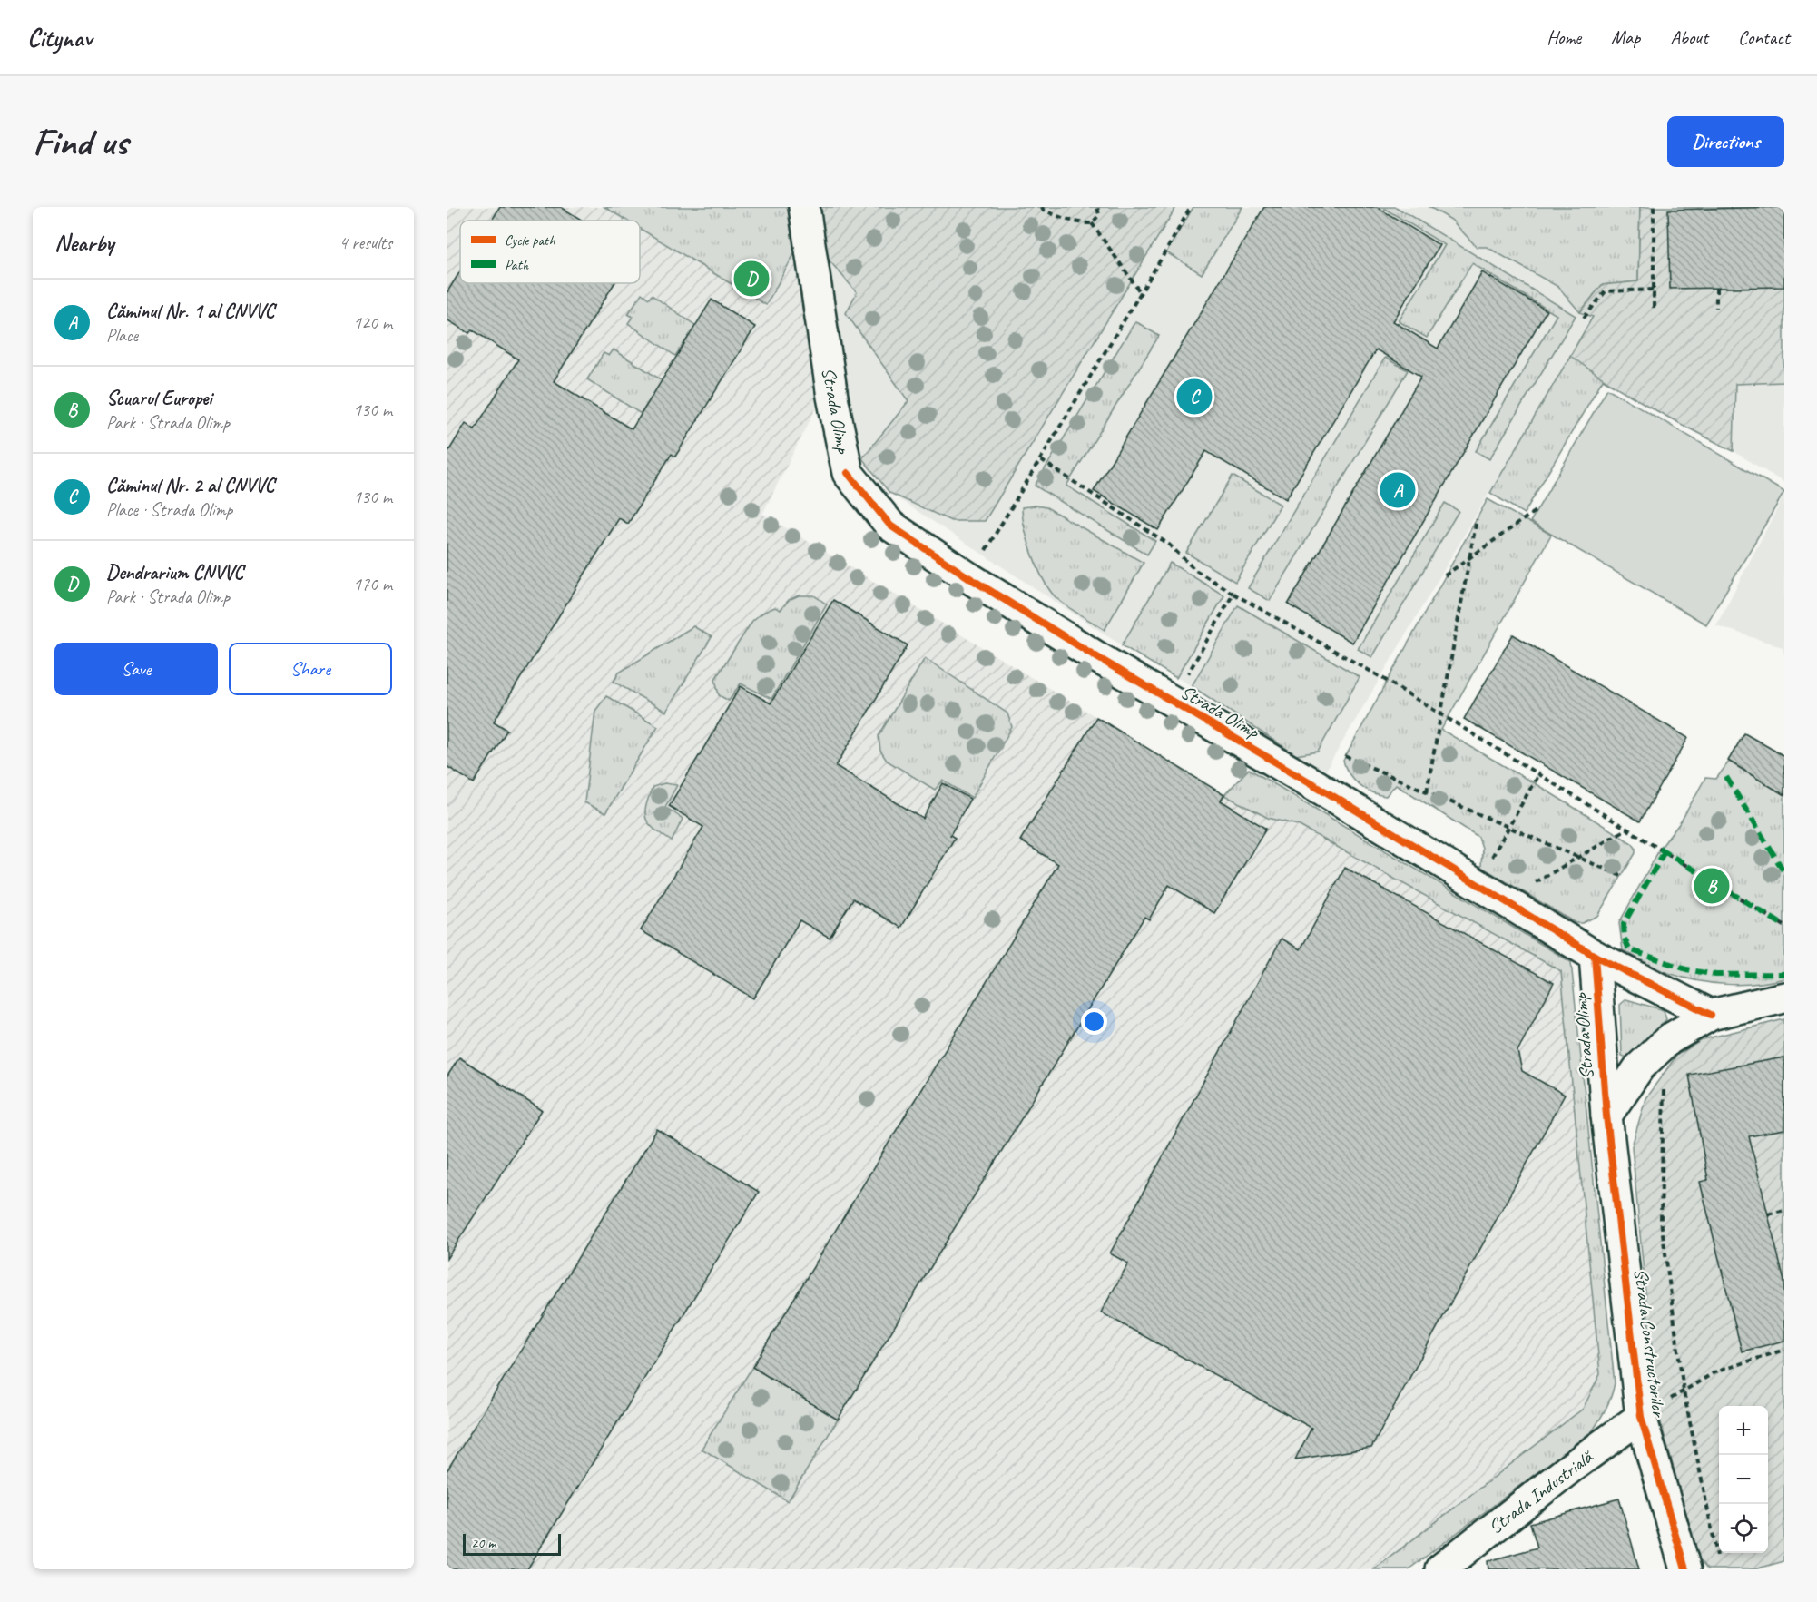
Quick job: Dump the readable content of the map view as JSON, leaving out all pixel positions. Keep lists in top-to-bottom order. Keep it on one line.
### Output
{"streets":{"street":["Strada Olimp","Strada Constructorilor","Strada Industrială"]},"crossings":[["Strada Olimp","Strada Constructorilor"],["Strada Constructorilor","Strada Industrială"]],"legend":["Cycle path","Path"],"scale_bar":"20 m","page":{"header":"Citynav","nav":["Home","Map","About","Contact"],"buttons":["Directions",["Save","Share"]],"title":"Find us","heading":["Nearby","4 results"],"pins":["D","C","A","B"],"list":[{"mark":"A","name":"Căminul Nr. 1 al CNVVC","note":"Place","value":"120 m"},{"mark":"B","name":"Scuarul Europei","note":"Park · Strada Olimp","value":"130 m"},{"mark":"C","name":"Căminul Nr. 2 al CNVVC","note":"Place · Strada Olimp","value":"130 m"},{"mark":"D","name":"Dendrarium CNVVC","note":"Park · Strada Olimp","value":"170 m"}],"map_buttons":["+","−"],"scale":"20 m"}}
